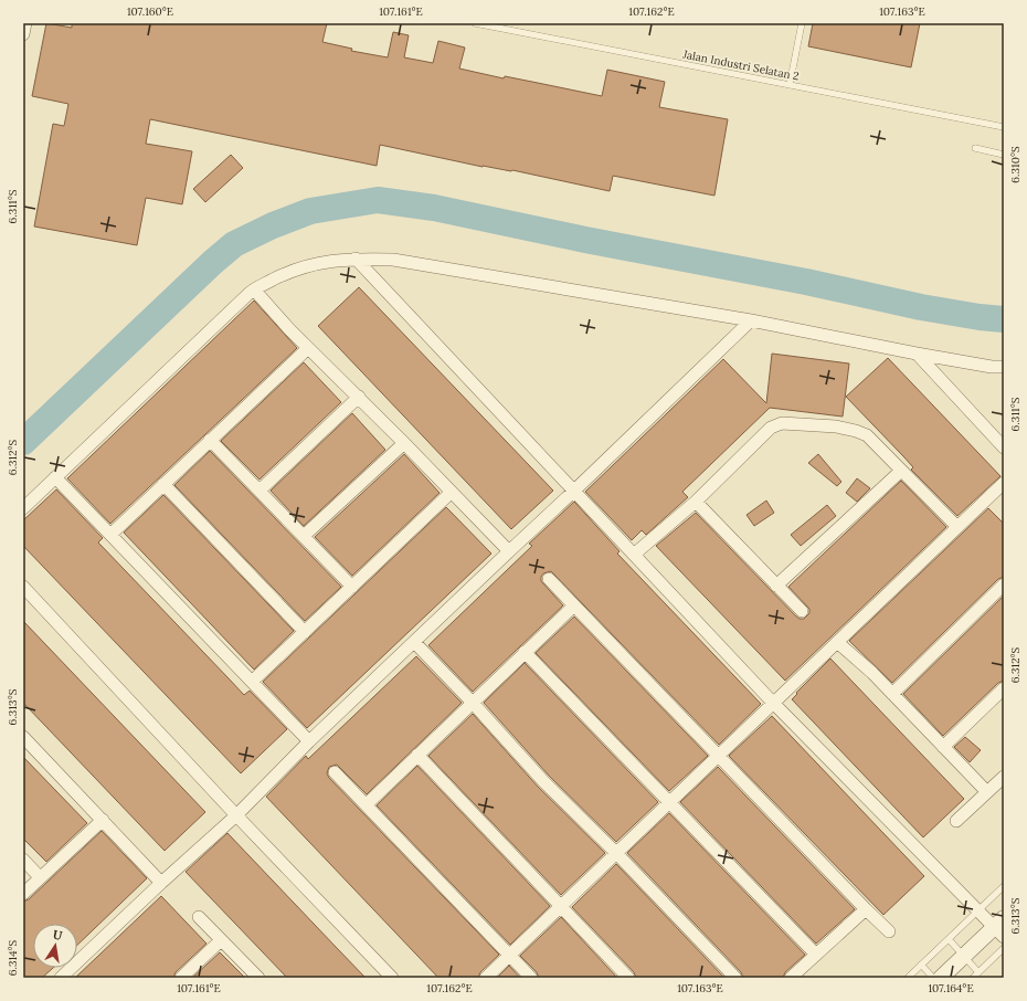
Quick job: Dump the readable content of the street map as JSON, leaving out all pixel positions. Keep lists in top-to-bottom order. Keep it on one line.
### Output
{"streets":{"lane":["Jalan Industri Selatan 2"]},"north":"top","coordinates":["107.160°E","107.161°E","107.162°E","107.163°E","6.310°S","6.311°S","6.312°S","6.313°S","6.314°S","107.164°E"]}
